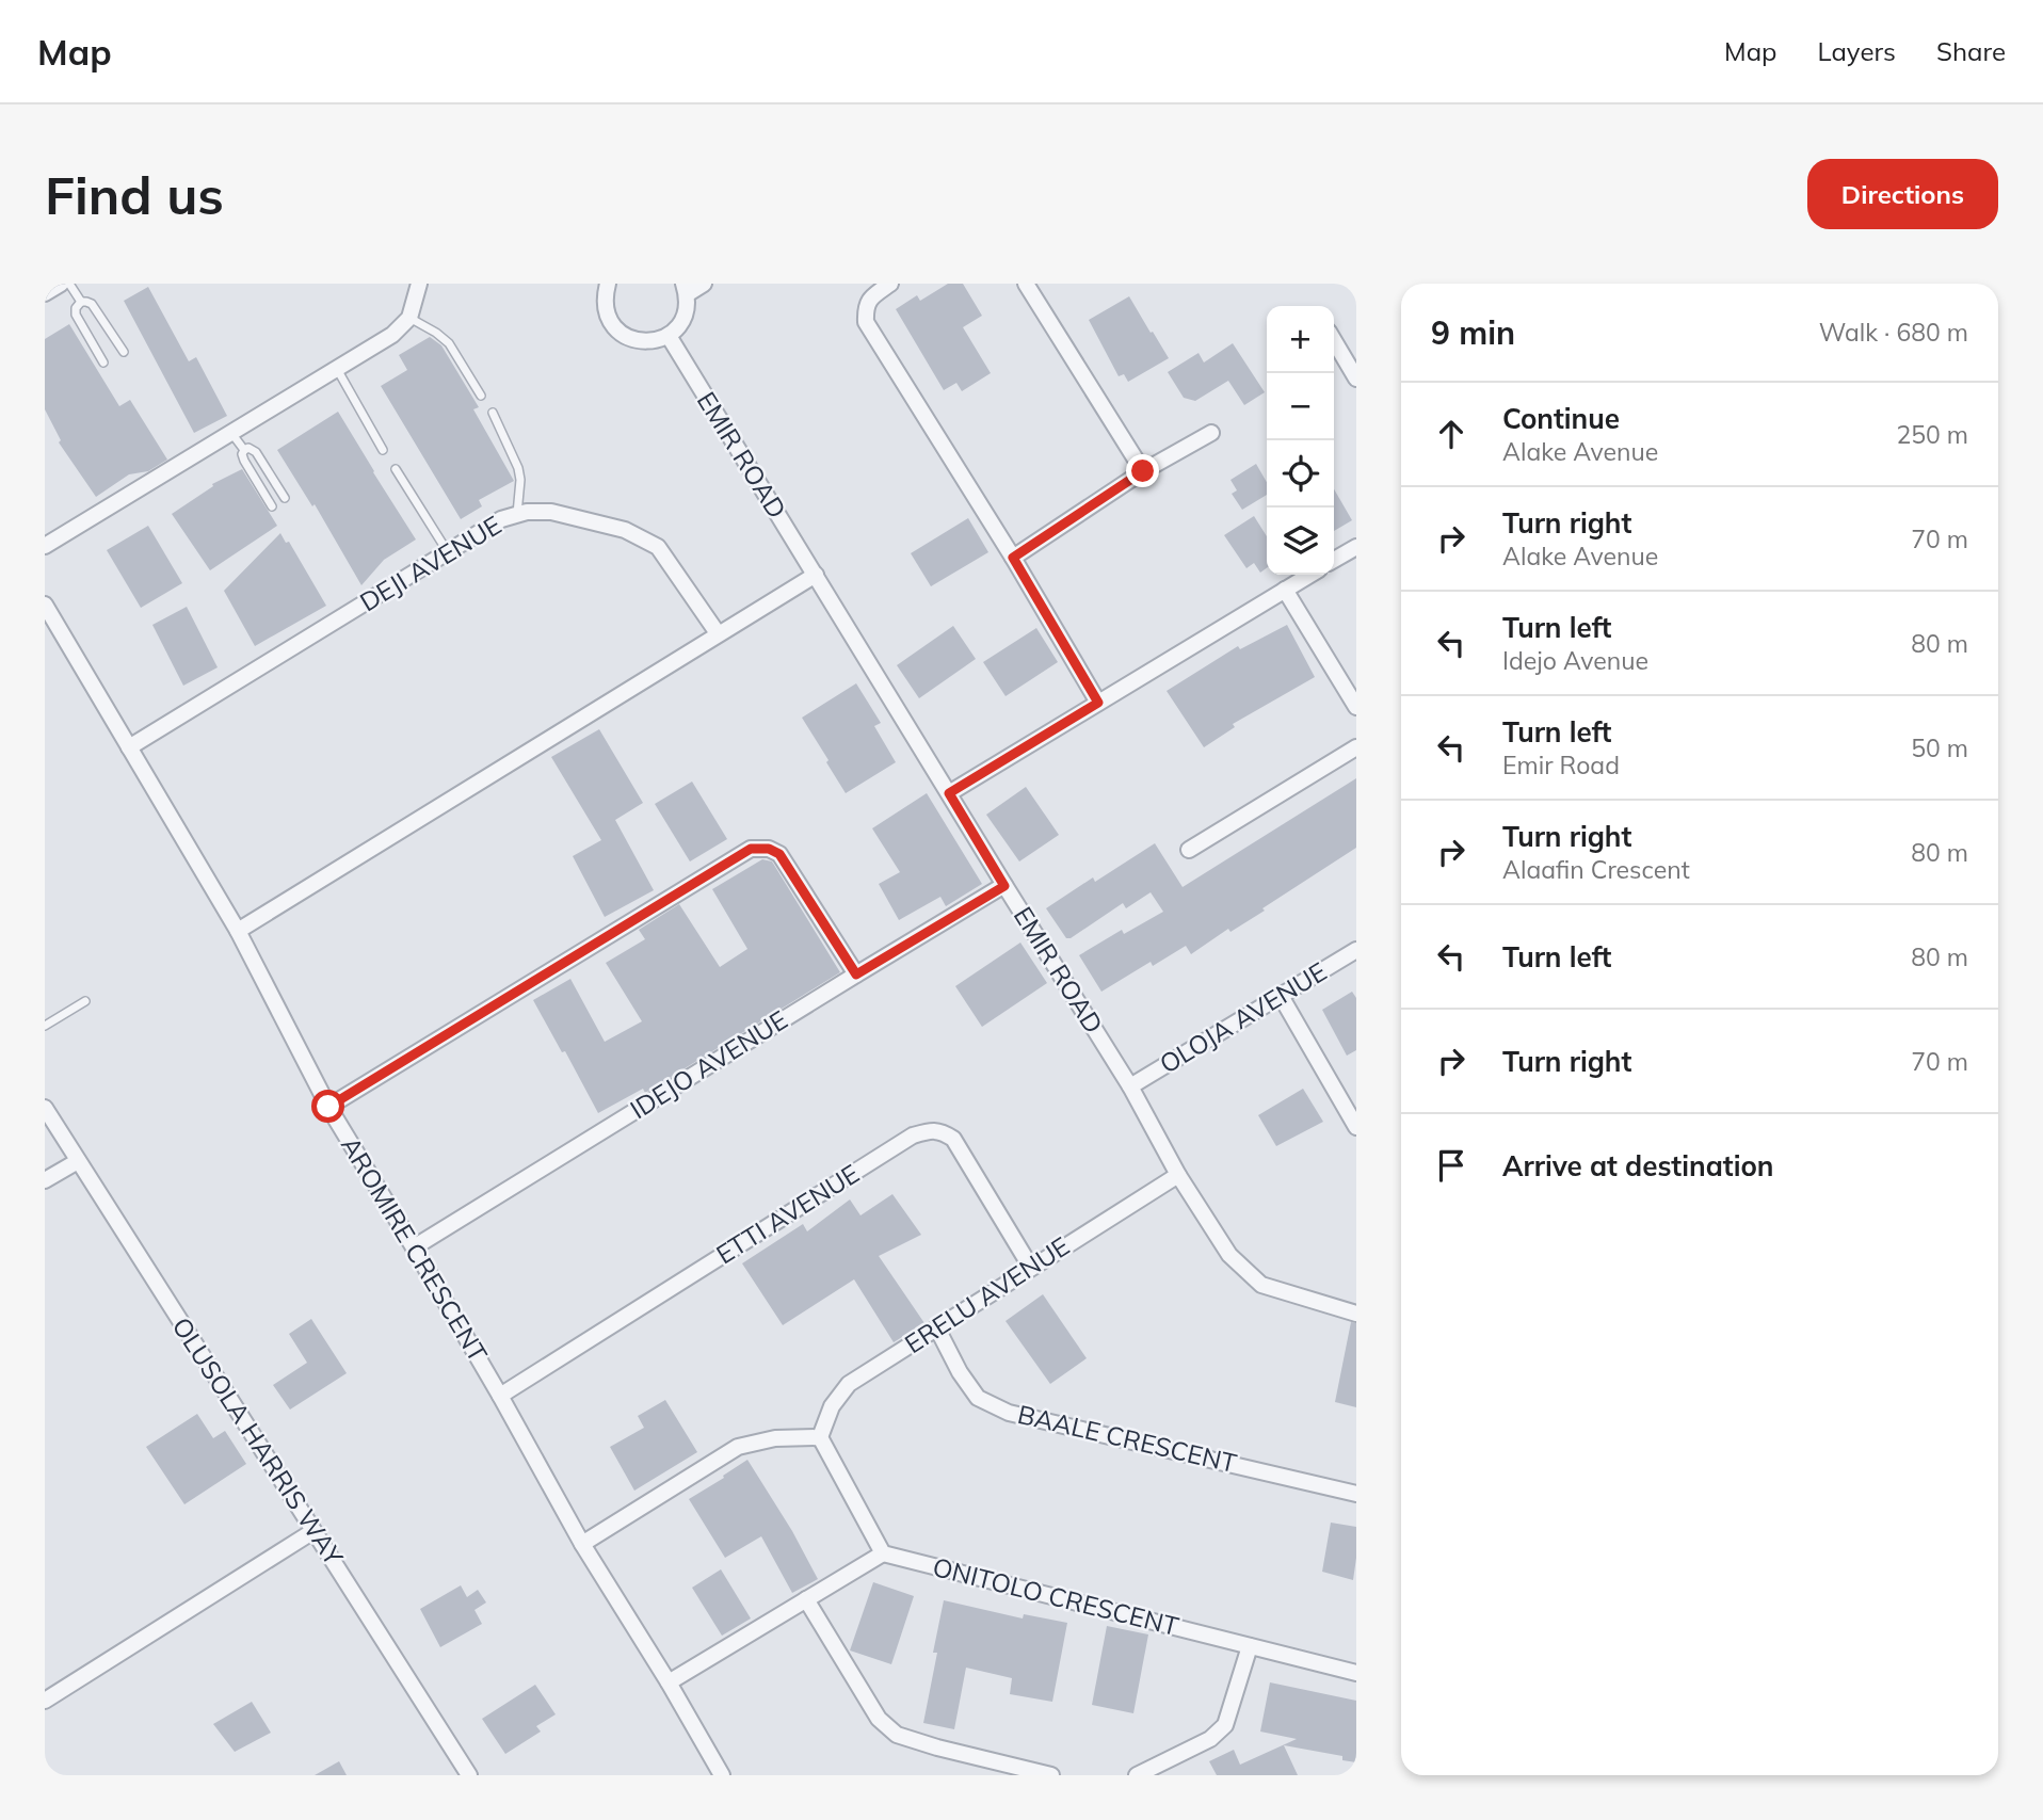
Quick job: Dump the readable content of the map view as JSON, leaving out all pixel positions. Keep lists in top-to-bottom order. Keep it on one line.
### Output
{"streets":{"street":["EMIR ROAD","DEJI AVENUE","OLOJA AVENUE","IDEJO AVENUE","ETTI AVENUE","AROMIRE CRESCENT","ERELU AVENUE","BAALE CRESCENT","OLUSOLA HARRIS WAY","ONITOLO CRESCENT"]},"crossings":[["EMIR ROAD","OLOJA AVENUE"],["EMIR ROAD","IDEJO AVENUE"],["EMIR ROAD","ERELU AVENUE"],["DEJI AVENUE","AROMIRE CRESCENT"],["IDEJO AVENUE","AROMIRE CRESCENT"],["ETTI AVENUE","AROMIRE CRESCENT"],["ETTI AVENUE","ERELU AVENUE"],["ERELU AVENUE","BAALE CRESCENT"]],"page":{"header":"Map","nav":["Map","Layers","Share"],"buttons":"Directions","title":"Find us","heading":["9 min","Walk · 680 m"],"map_buttons":["+","−"],"list":[["Continue","Alake Avenue","250 m"],["Turn right","Alake Avenue","70 m"],["Turn left","Idejo Avenue","80 m"],["Turn left","Emir Road","50 m"],["Turn right","Alaafin Crescent","80 m"],["Turn left","80 m"],["Turn right","70 m"],"Arrive at destination"]}}
